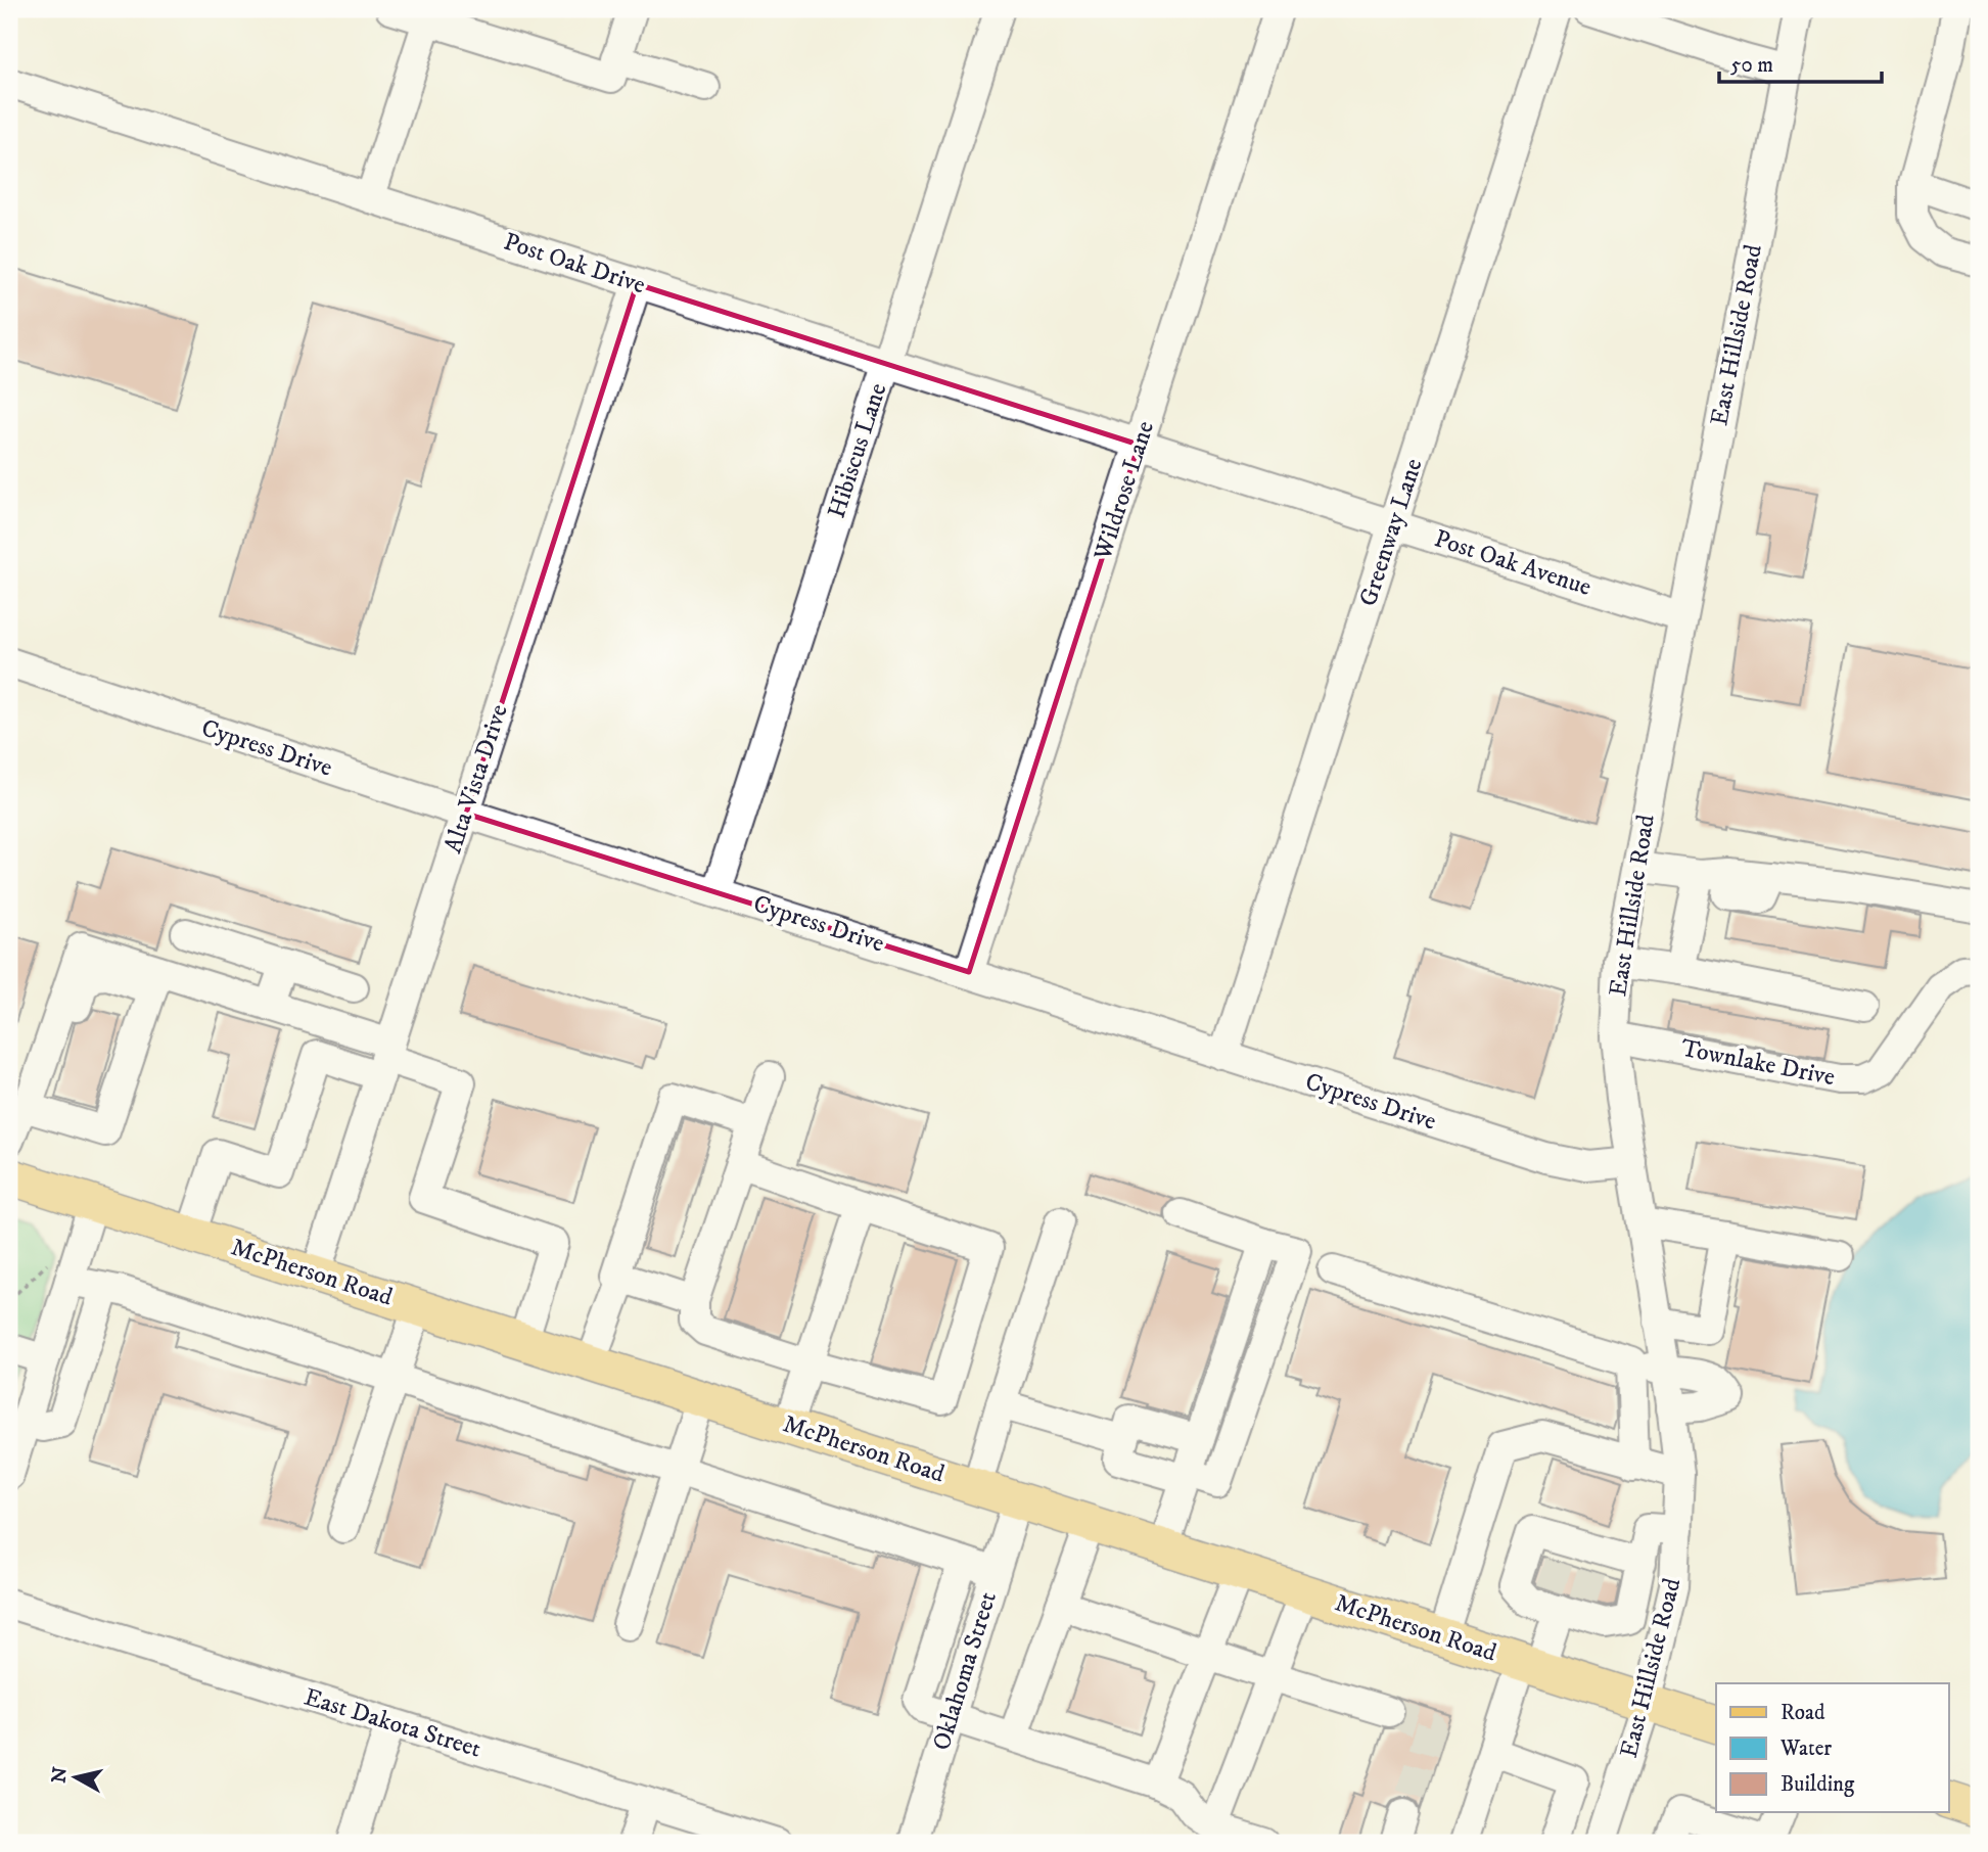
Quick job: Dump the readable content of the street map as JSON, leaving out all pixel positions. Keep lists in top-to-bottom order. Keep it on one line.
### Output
{"streets":{"main road":["McPherson Road"],"street":["Post Oak Drive","East Hillside Road","Hibiscus Lane","Wildrose Lane","Greenway Lane","Post Oak Avenue","Cypress Drive","Alta Vista Drive","Townlake Drive","Oklahoma Street","East Dakota Street"]},"crossings":[["Post Oak Drive","Hibiscus Lane"],["Post Oak Drive","Wildrose Lane"],["Post Oak Drive","Post Oak Avenue"],["Post Oak Drive","Alta Vista Drive"],["East Hillside Road","Post Oak Avenue"],["East Hillside Road","Cypress Drive"],["East Hillside Road","Townlake Drive"],["East Hillside Road","McPherson Road"],["Hibiscus Lane","Cypress Drive"],["Wildrose Lane","Post Oak Avenue"],["Wildrose Lane","Cypress Drive"],["Greenway Lane","Post Oak Avenue"],["Greenway Lane","Cypress Drive"],["Cypress Drive","Alta Vista Drive"],["Alta Vista Drive","McPherson Road"],["McPherson Road","Oklahoma Street"]],"legend":["Road","Water","Building"],"scale_bar":"50 m","north":"left"}
